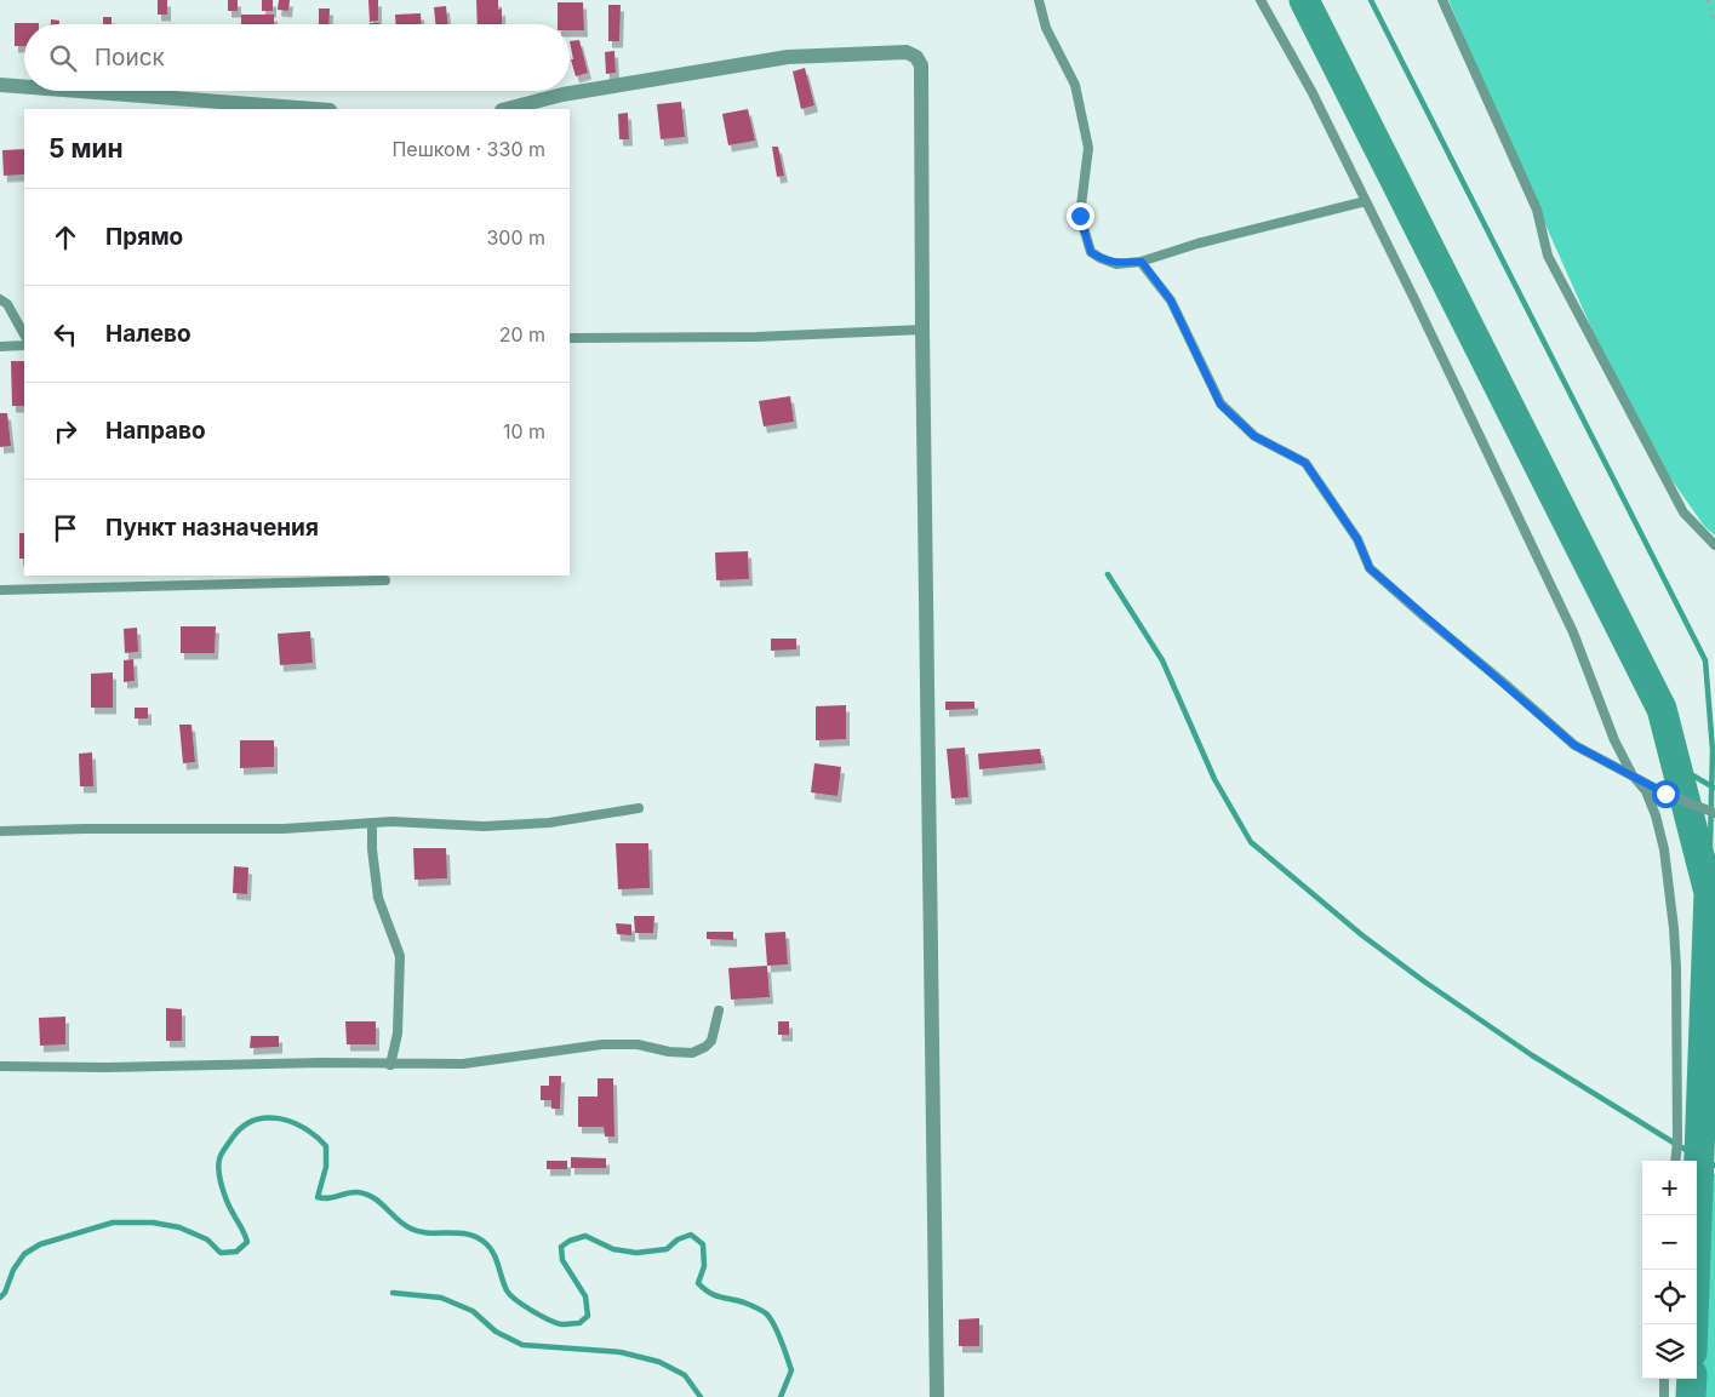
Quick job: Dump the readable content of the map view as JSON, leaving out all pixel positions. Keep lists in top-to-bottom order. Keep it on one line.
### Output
{"page":{"search":"Поиск","heading":["5 мин","Пешком · 330 m"],"list":[["Прямо","300 m"],["Налево","20 m"],["Направо","10 m"],"Пункт назначения"],"map_buttons":["+","−"]}}
